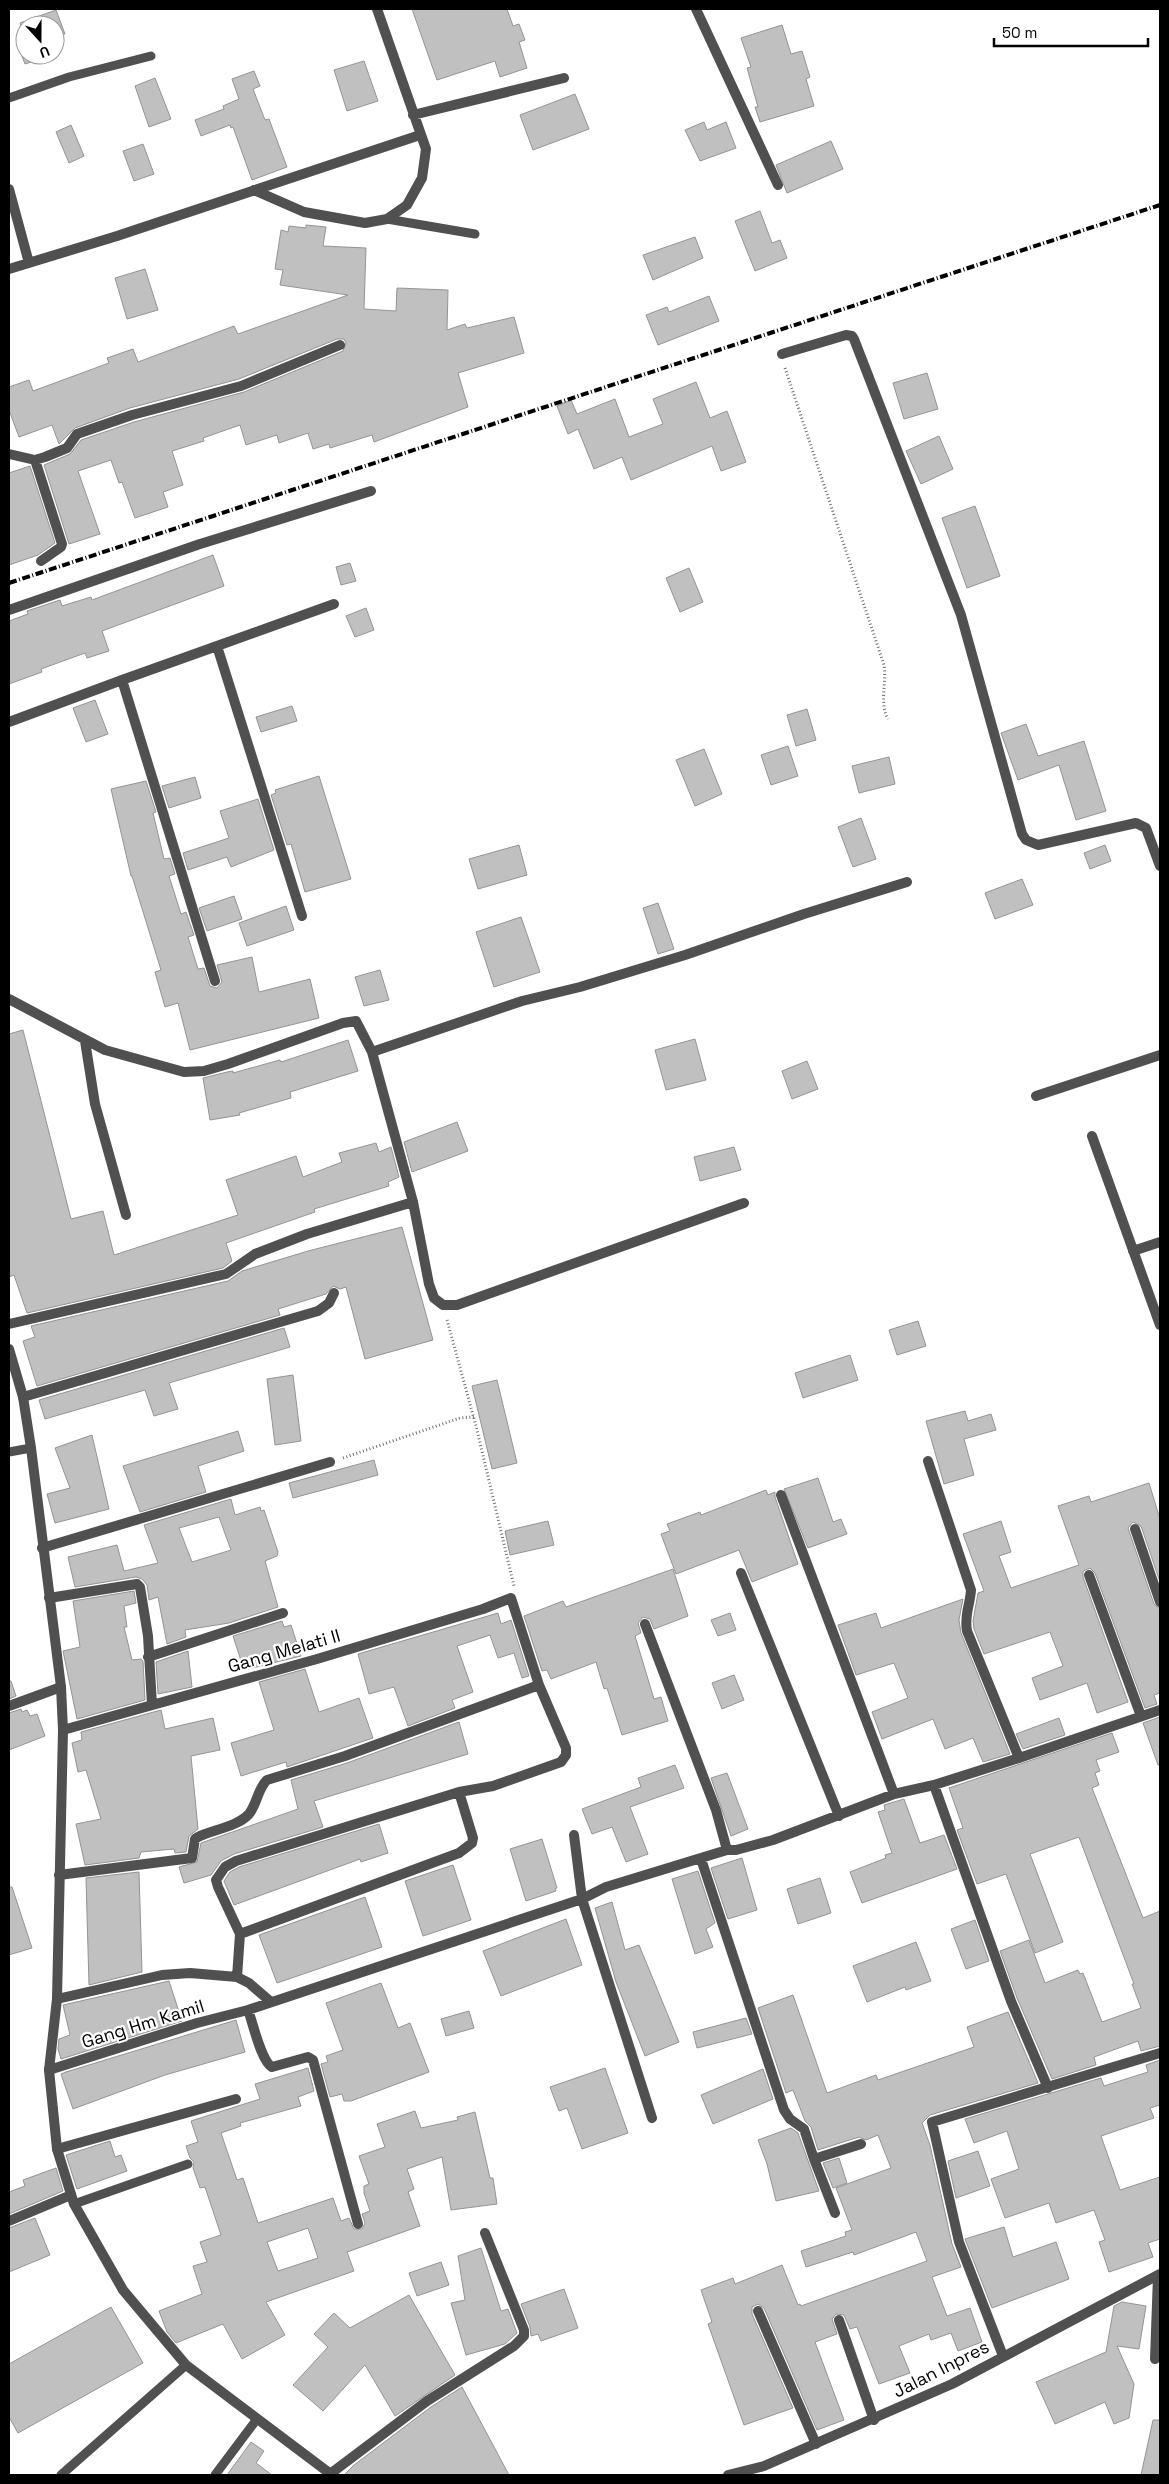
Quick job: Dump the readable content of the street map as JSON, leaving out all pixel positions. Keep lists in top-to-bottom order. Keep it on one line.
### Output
{"streets":{"street":["Gang Melati II","Gang Hm Kamil","Jalan Inpres"]},"scale_bar":"50 m","north":"bottom"}
